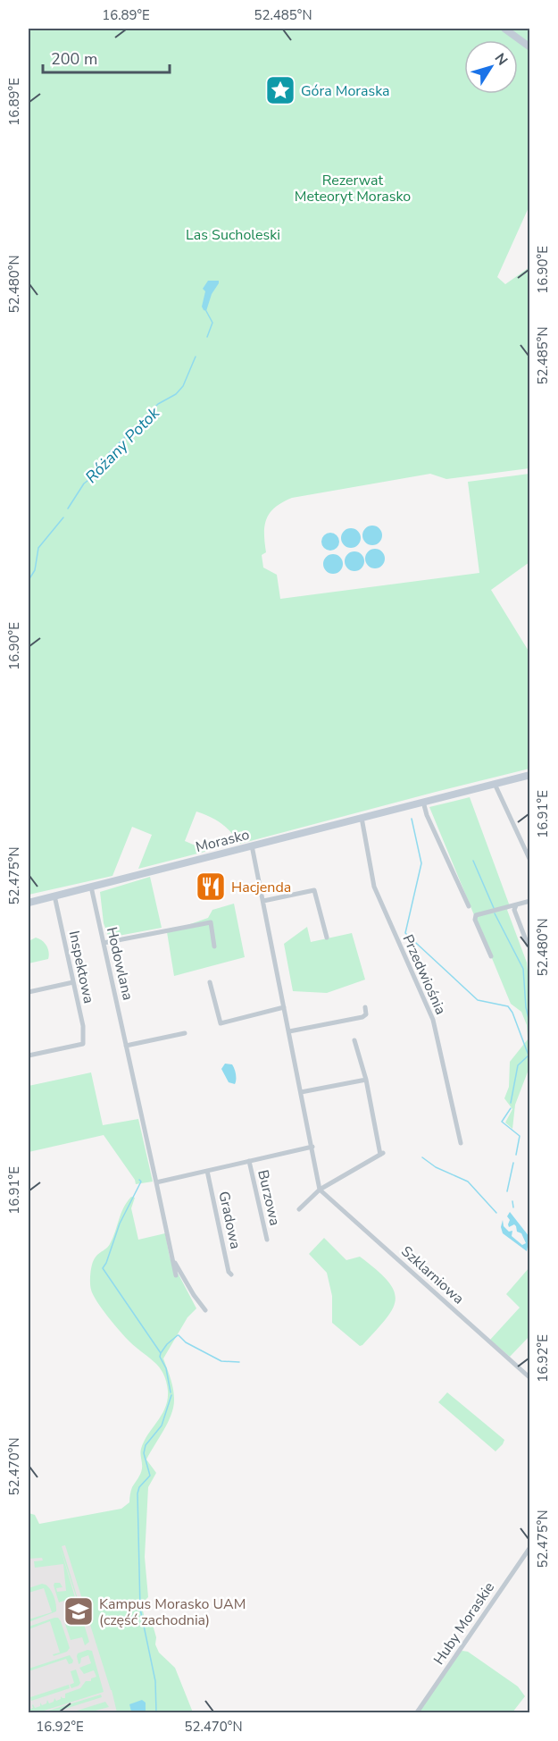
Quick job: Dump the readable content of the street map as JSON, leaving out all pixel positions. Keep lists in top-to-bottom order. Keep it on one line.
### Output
{"streets":{"street":["Morasko","Hodowlana","Inspektowa","Przedwiośnia","Burzowa","Gradowa","Szklarniowa","Huby Moraskie"]},"crossings":[["Morasko","Hodowlana"],["Morasko","Inspektowa"],["Morasko","Przedwiośnia"]],"water":["Różany Potok"],"parks":["Rezerwat Meteoryt Morasko","Las Sucholeski"],"places":{"place":["Góra Moraska"],"restaurant":["Hacjenda"],"school or university":["Kampus Morasko UAM (część zachodnia)"]},"scale_bar":"200 m","north":"top right","coordinates":["16.89°E","52.485°N","16.90°E","52.480°N","16.91°E","52.475°N","16.92°E","52.470°N"]}
